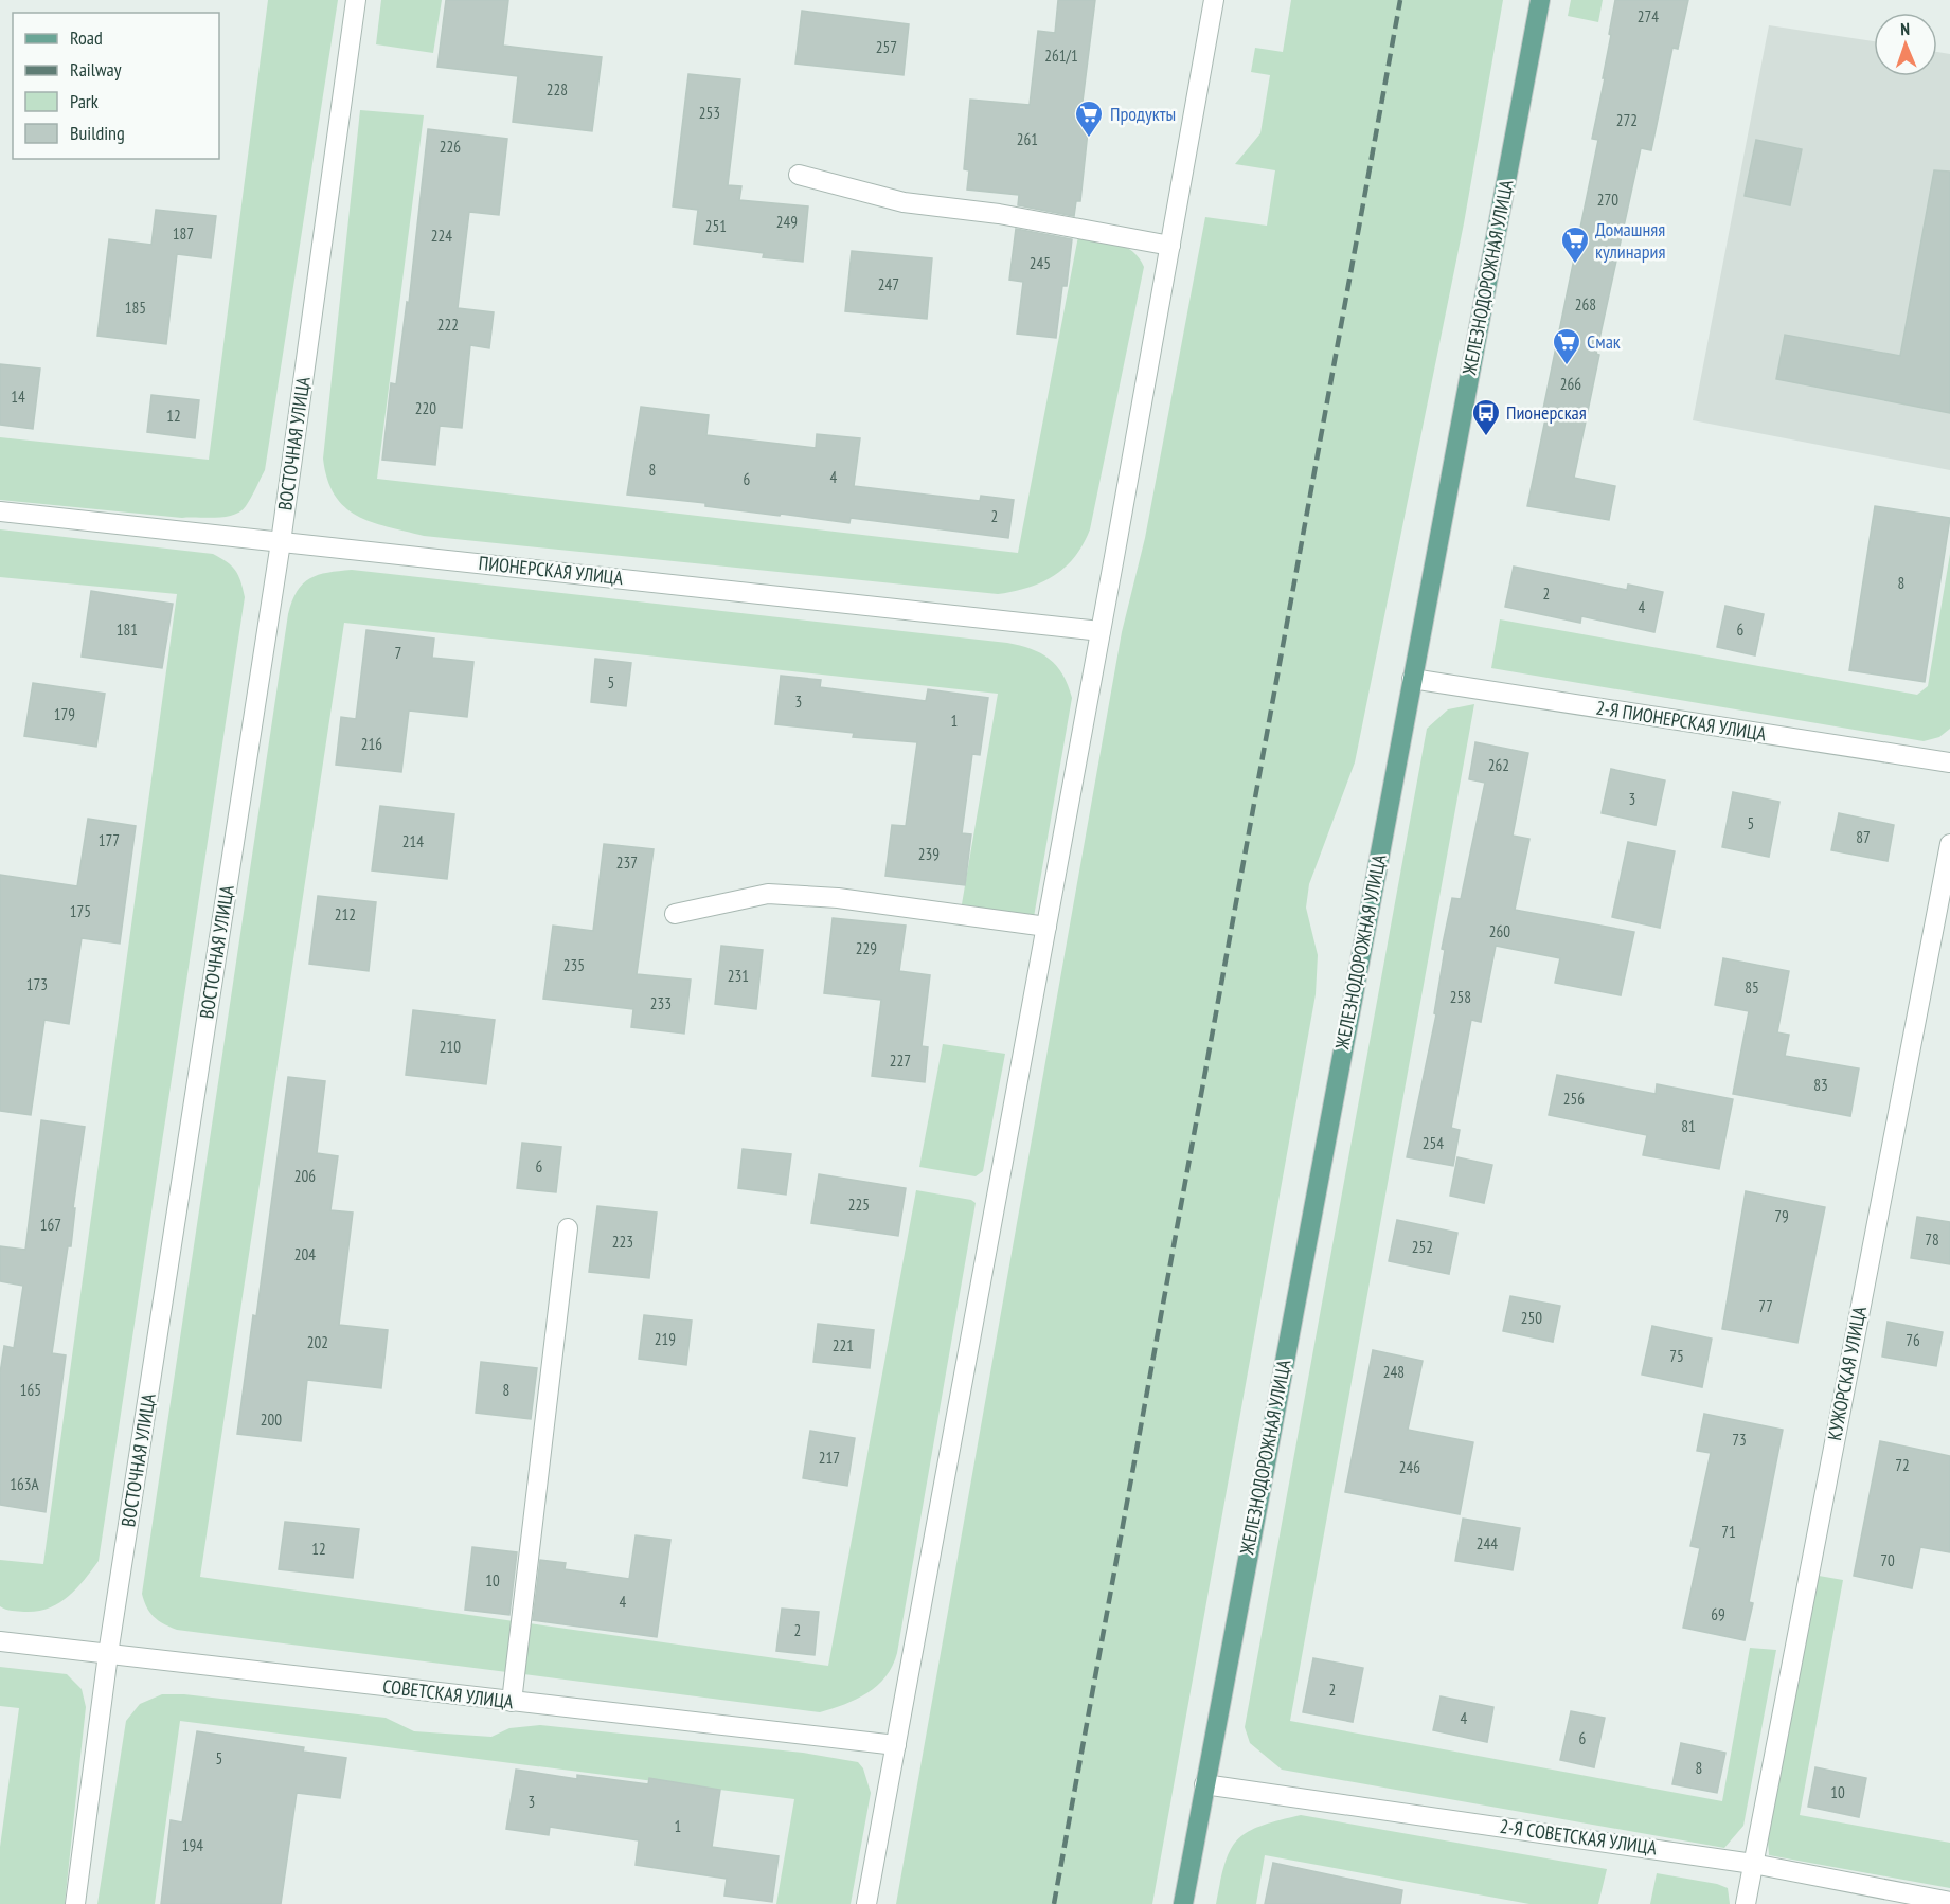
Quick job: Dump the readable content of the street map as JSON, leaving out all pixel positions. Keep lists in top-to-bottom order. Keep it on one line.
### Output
{"streets":{"main road":["ЖЕЛЕЗНОДОРОЖНАЯ УЛИЦА"],"street":["ВОСТОЧНАЯ УЛИЦА","ПИОНЕРСКАЯ УЛИЦА","2-Я ПИОНЕРСКАЯ УЛИЦА","КУЖОРСКАЯ УЛИЦА","СОВЕТСКАЯ УЛИЦА","2-Я СОВЕТСКАЯ УЛИЦА"]},"crossings":[["ЖЕЛЕЗНОДОРОЖНАЯ УЛИЦА","2-Я ПИОНЕРСКАЯ УЛИЦА"],["ЖЕЛЕЗНОДОРОЖНАЯ УЛИЦА","2-Я СОВЕТСКАЯ УЛИЦА"],["ВОСТОЧНАЯ УЛИЦА","ПИОНЕРСКАЯ УЛИЦА"],["ВОСТОЧНАЯ УЛИЦА","СОВЕТСКАЯ УЛИЦА"],["КУЖОРСКАЯ УЛИЦА","2-Я СОВЕТСКАЯ УЛИЦА"]],"places":{"supermarket":["Продукты","Домашняя кулинария","Смак"],"bus stop":["Пионерская"]},"house_numbers":["274","257","261/1","228","253","272","261","226","270","249","251","187","224","245","247","268","185","222","266","14","220","12","8","4","6","2","8","2","4","181","6","7","5","3","179","1","216","262","3","5","87","177","214","239","237","175","212","260","229","235","231","173","85","258","233","210","227","83","256","81","254","6","206","225","79","167","78","223","252","204","77","250","219","76","202","221","75","248","165","8","200","73","217","72","246","163А","71","244","12","70","10","4","69","2","2","4","6","5","8","10","3","1","194"],"legend":["Road","Railway","Park","Building"],"north":"top"}
